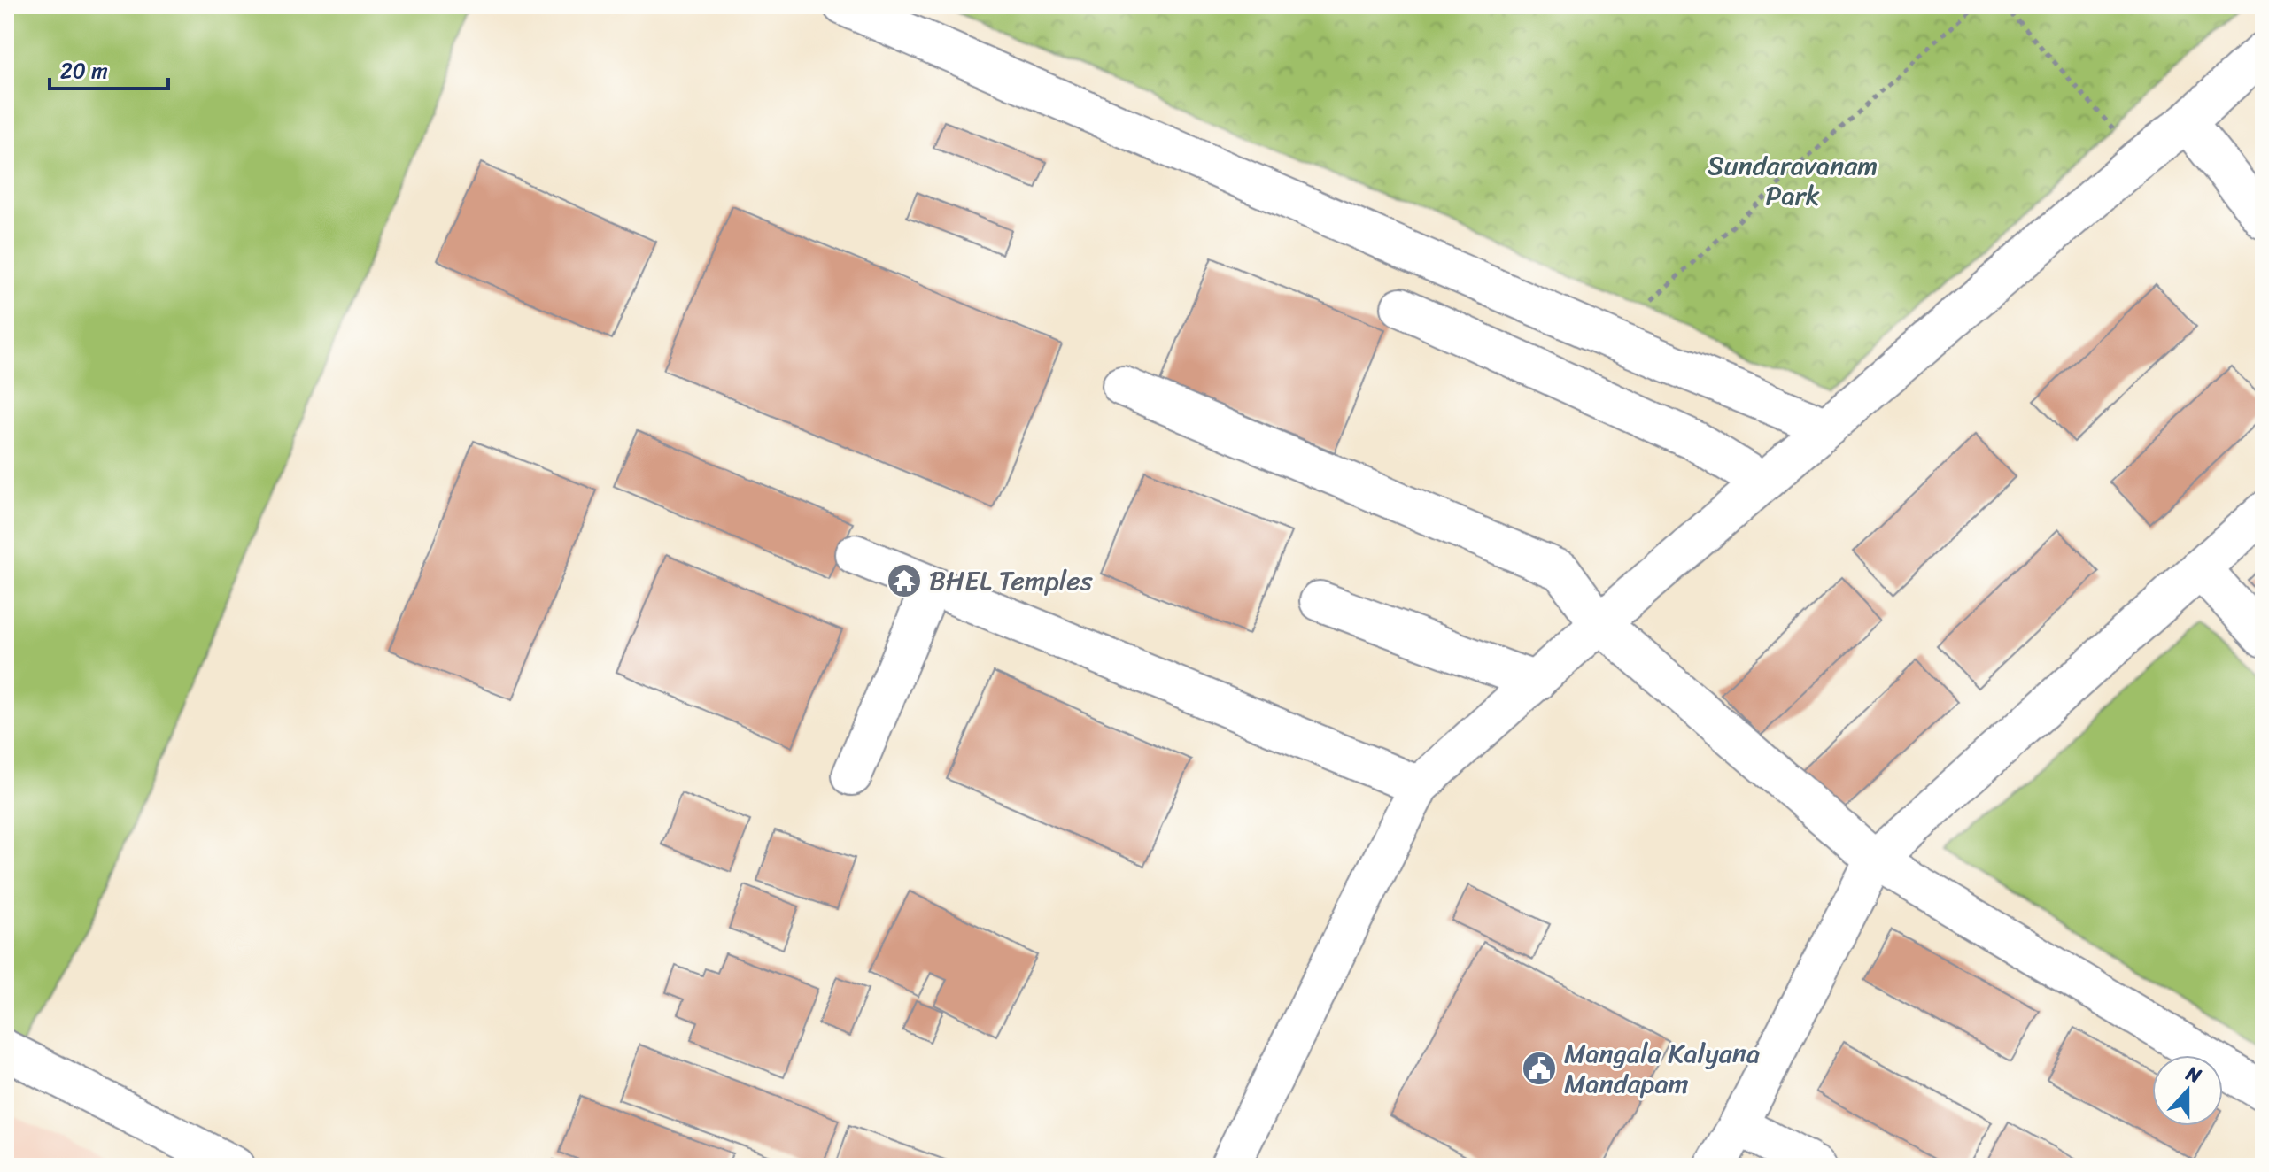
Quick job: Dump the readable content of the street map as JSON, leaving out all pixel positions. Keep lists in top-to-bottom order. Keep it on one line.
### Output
{"parks":["Sundaravanam Park"],"places":{"temple":["BHEL Temples"],"public building":["Mangala Kalyana Mandapam"]},"scale_bar":"20 m","north":"top"}
